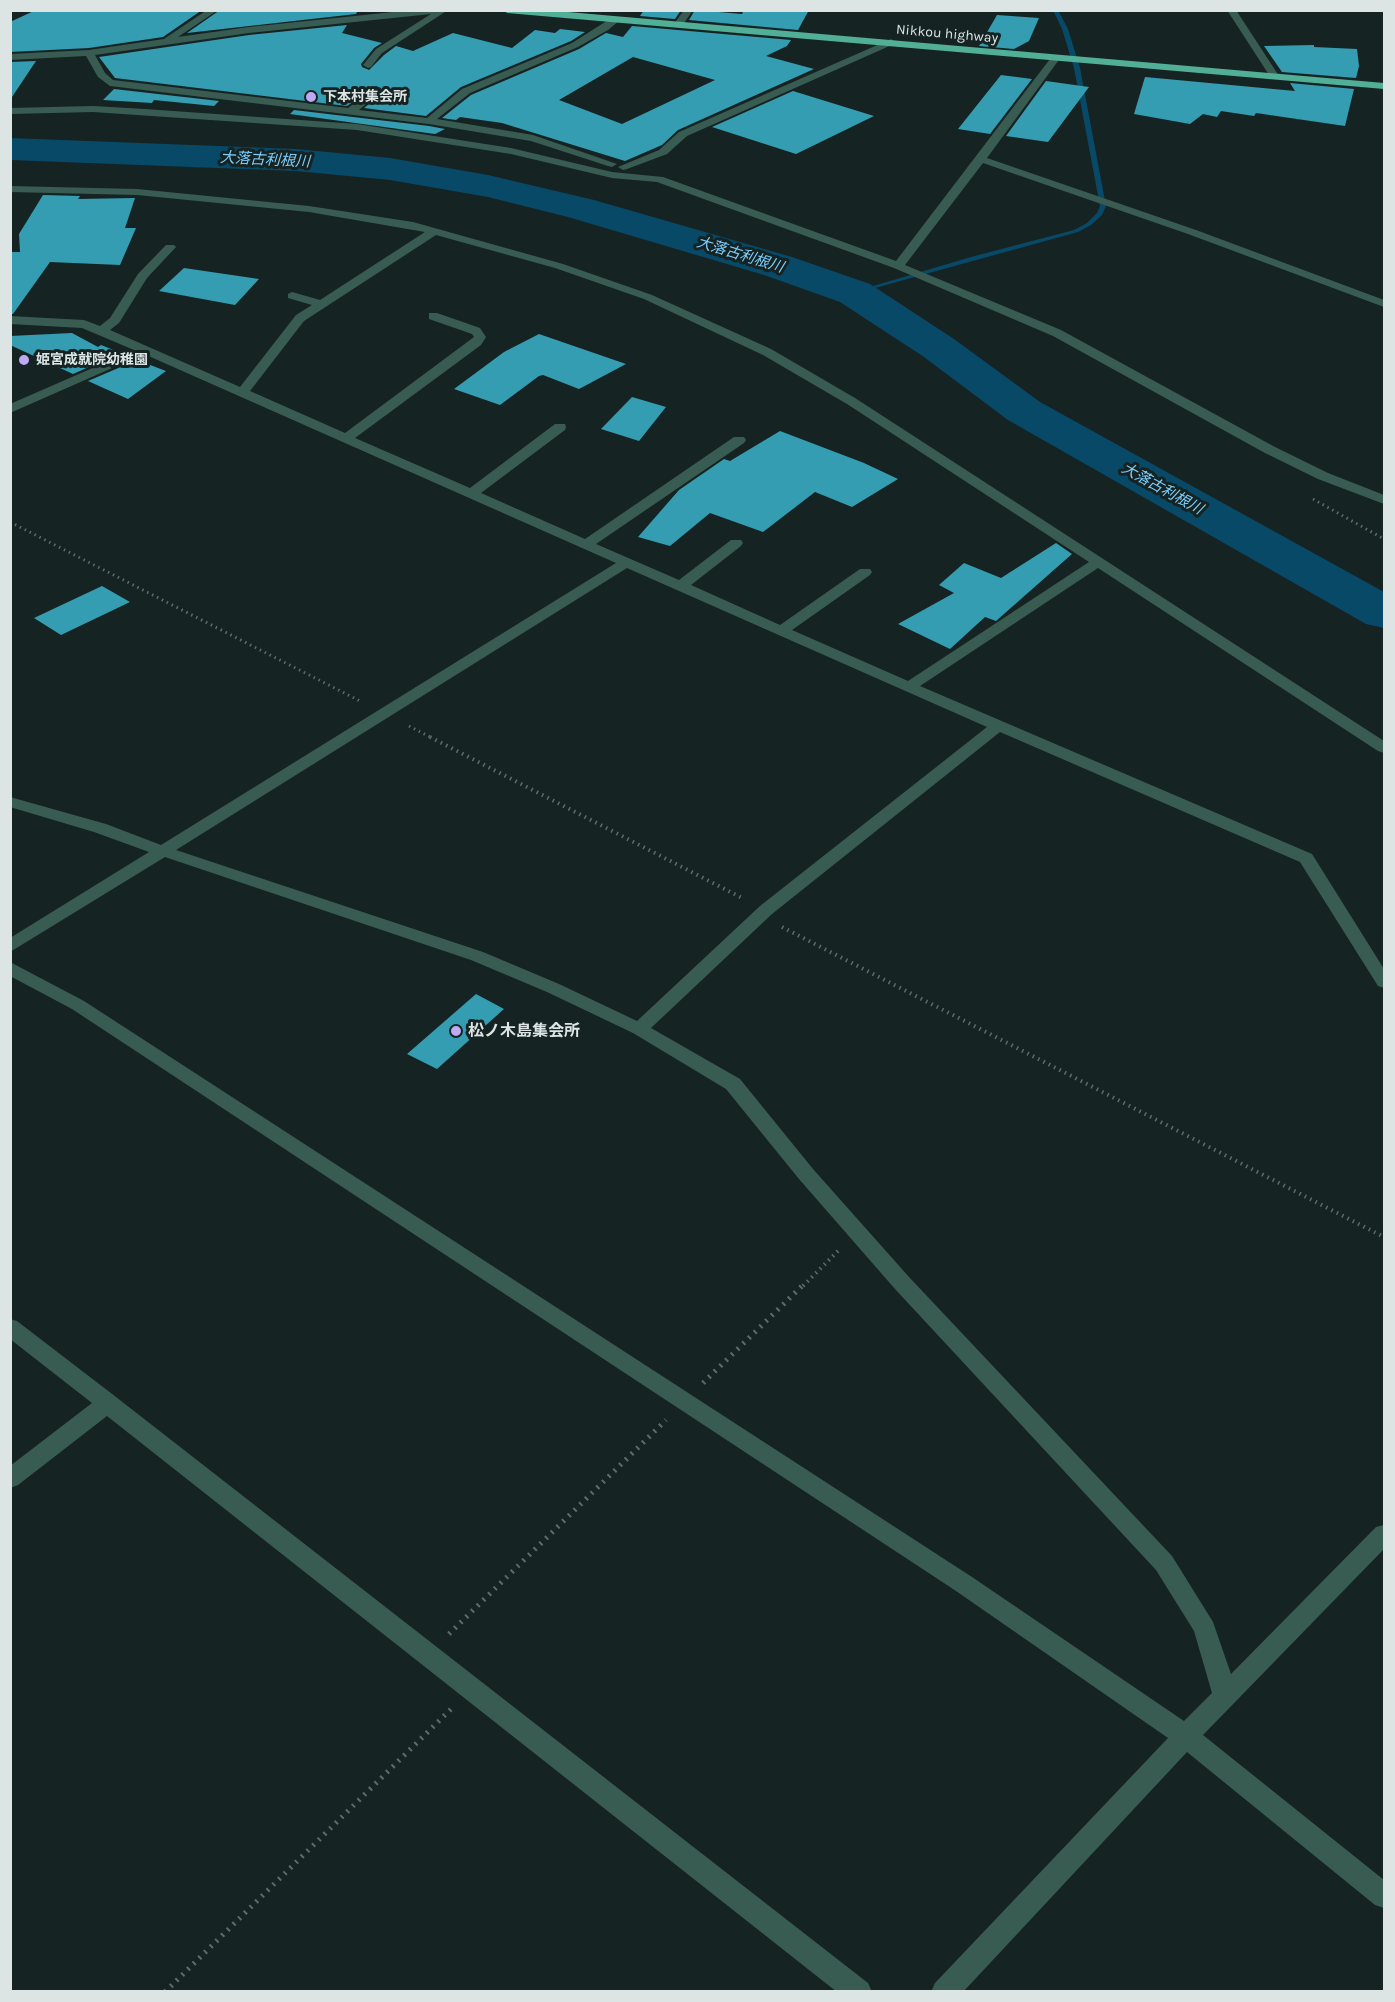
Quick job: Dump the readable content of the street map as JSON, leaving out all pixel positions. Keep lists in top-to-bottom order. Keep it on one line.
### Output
{"streets":{"highway":["Nikkou highway"]},"water":["大落古利根川"],"places":["下本村集会所","姫宮成就院幼稚園","松ノ木島集会所"]}
